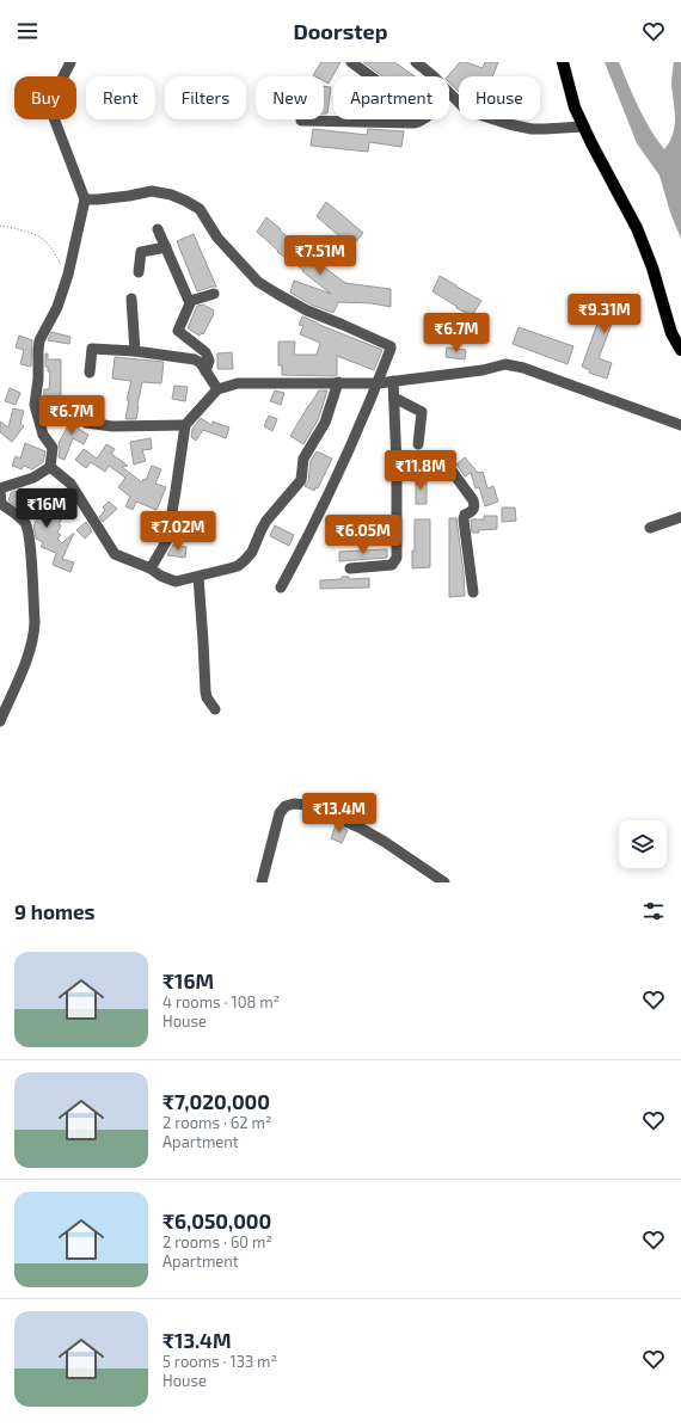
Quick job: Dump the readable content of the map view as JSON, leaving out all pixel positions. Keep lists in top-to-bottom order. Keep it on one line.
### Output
{"page":{"header":"Doorstep","chip":["Buy","Rent","Filters","New","Apartment","House"],"price":["₹7.51M","₹9.31M","₹6.7M","₹6.7M","₹11.8M","₹16M","₹7.02M","₹6.05M","₹13.4M"],"heading":"9 homes","list":[{"name":"₹16M","note":"4 rooms · 108 m² · House"},{"name":"₹7,020,000","note":"2 rooms · 62 m² · Apartment"},{"name":"₹6,050,000","note":"2 rooms · 60 m² · Apartment"},{"name":"₹13.4M","note":"5 rooms · 133 m² · House"}]}}
